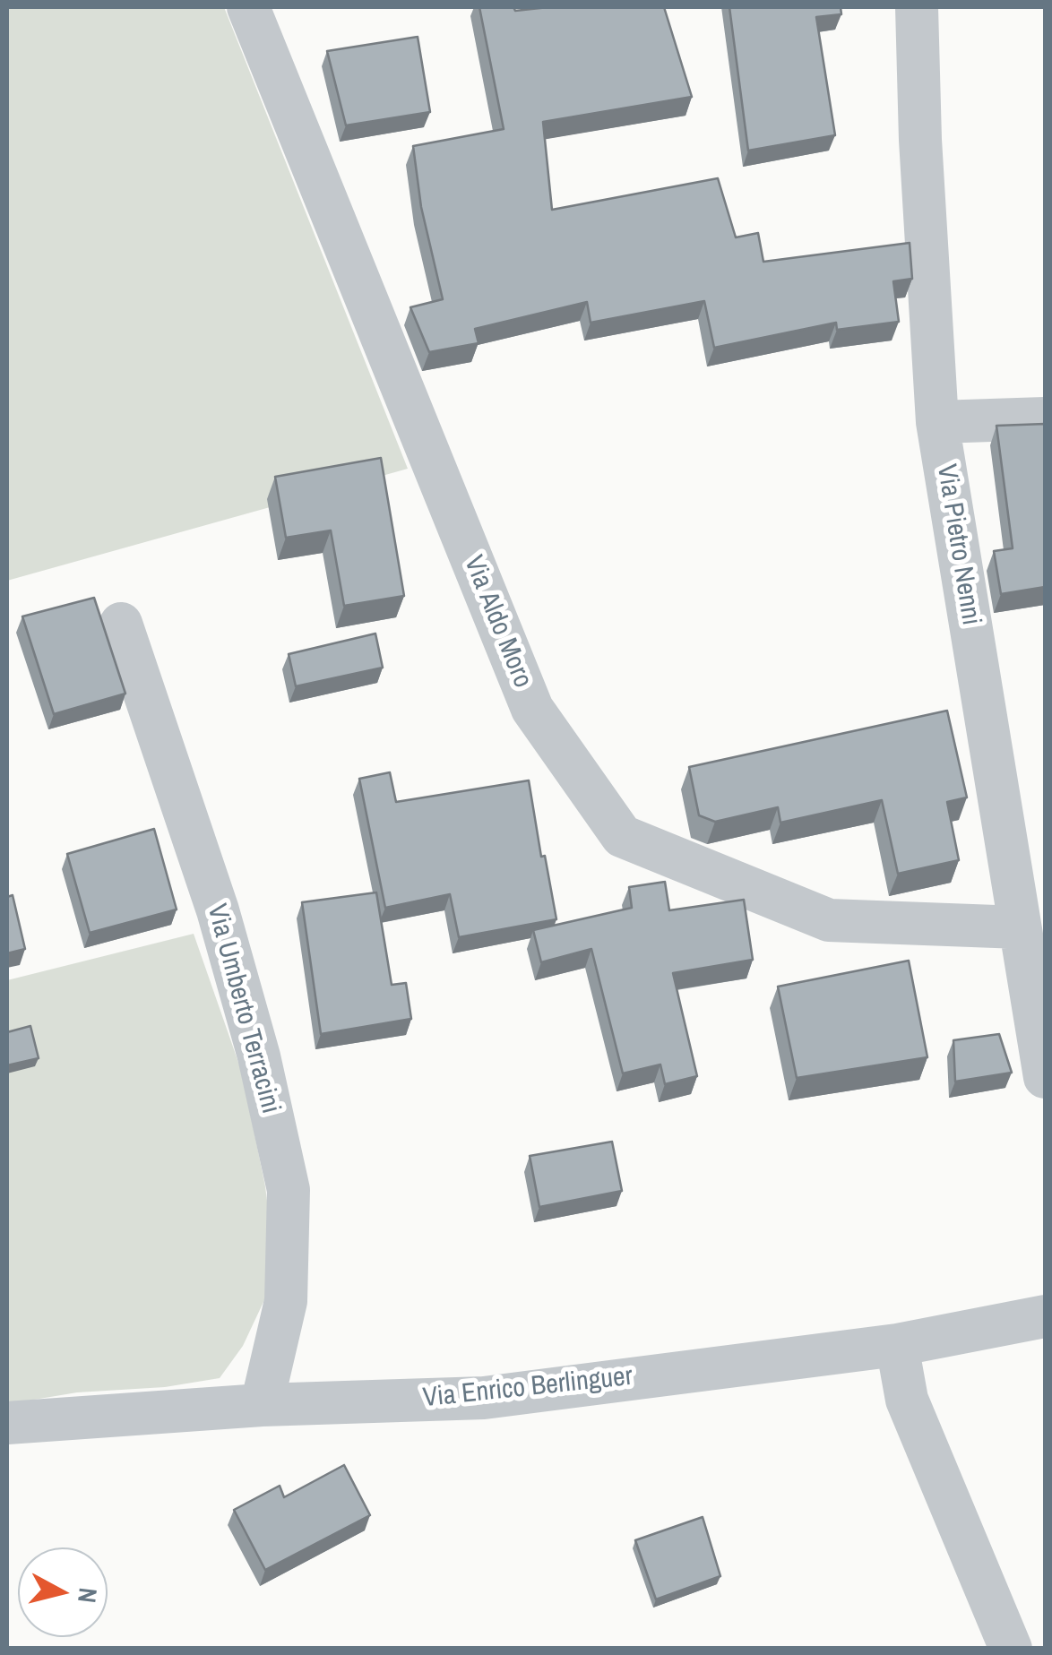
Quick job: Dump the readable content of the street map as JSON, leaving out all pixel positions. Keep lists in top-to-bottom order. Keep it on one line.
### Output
{"streets":{"street":["Via Pietro Nenni","Via Aldo Moro","Via Umberto Terracini","Via Enrico Berlinguer"]},"crossings":[["Via Pietro Nenni","Via Aldo Moro"],["Via Umberto Terracini","Via Enrico Berlinguer"]],"north":"right"}
